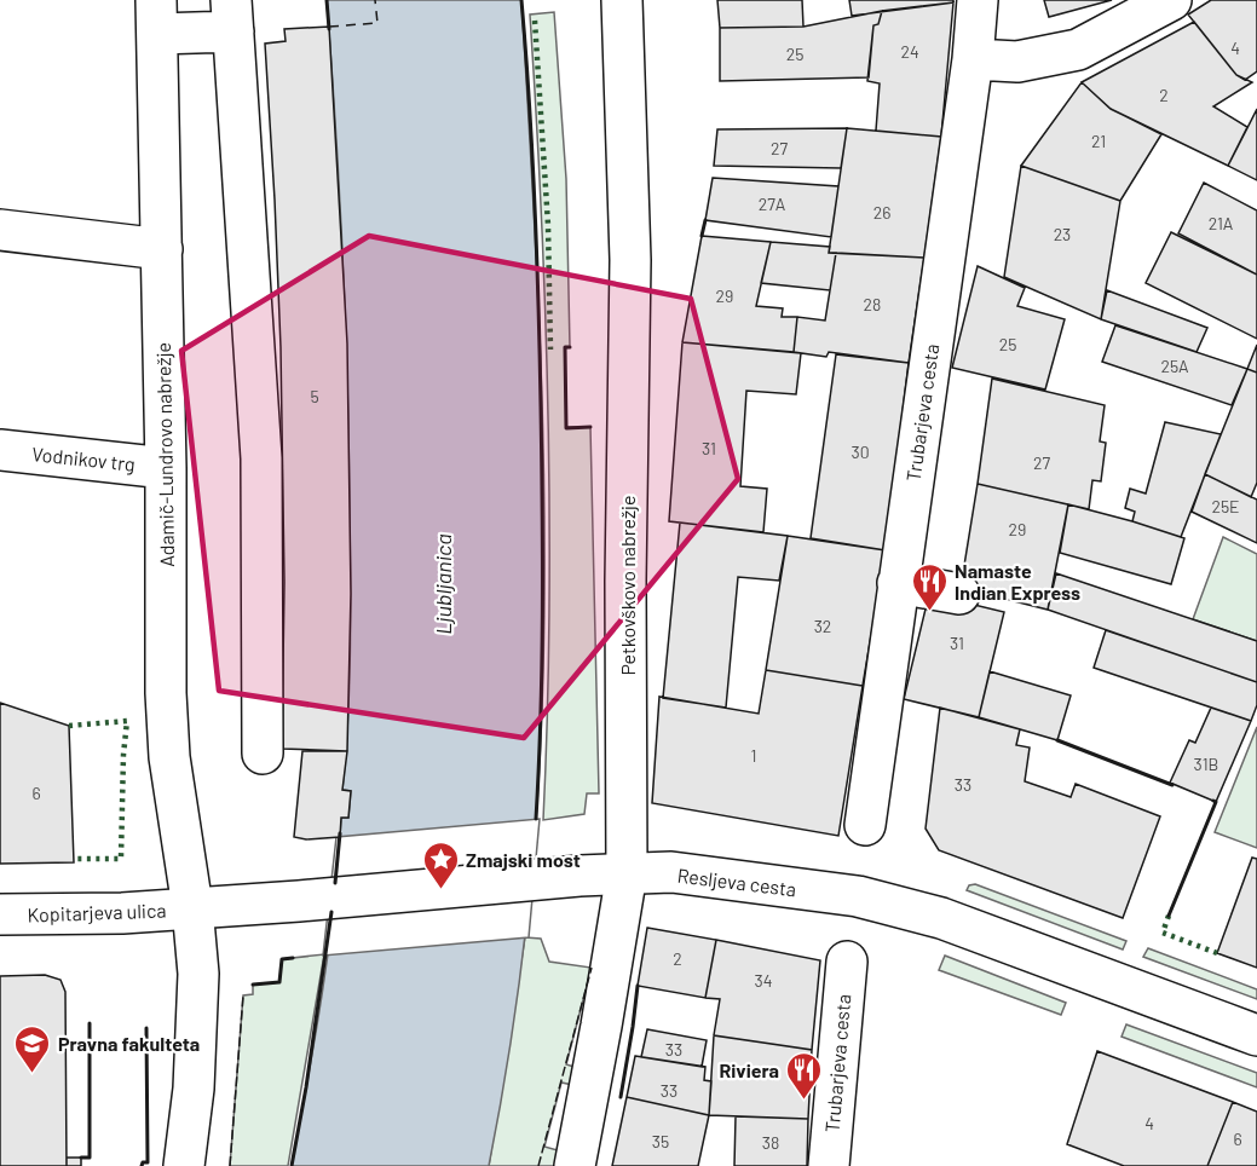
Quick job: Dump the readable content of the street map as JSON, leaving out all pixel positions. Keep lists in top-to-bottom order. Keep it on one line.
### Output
{"streets":{"street":["Trubarjeva cesta","Adamič-Lundrovo nabrežje","Vodnikov trg","Petkovškovo nabrežje","Resljeva cesta","Kopitarjeva ulica"]},"crossings":[["Adamič-Lundrovo nabrežje","Vodnikov trg"],["Adamič-Lundrovo nabrežje","Resljeva cesta"],["Adamič-Lundrovo nabrežje","Kopitarjeva ulica"],["Petkovškovo nabrežje","Resljeva cesta"],["Resljeva cesta","Kopitarjeva ulica"]],"water":["Ljubljanica"],"places":{"restaurant":["Namaste Indian Express","Riviera"],"place":["Zmajski most"],"school or university":["Pravna fakulteta"]},"house_numbers":["4","24","25","2","21","27","27A","26","21A","23","29","28","25","25A","5","31","30","27","25E","29","32","31","1","31B","33","6","2","34","33","33","4","6","35","38"]}
